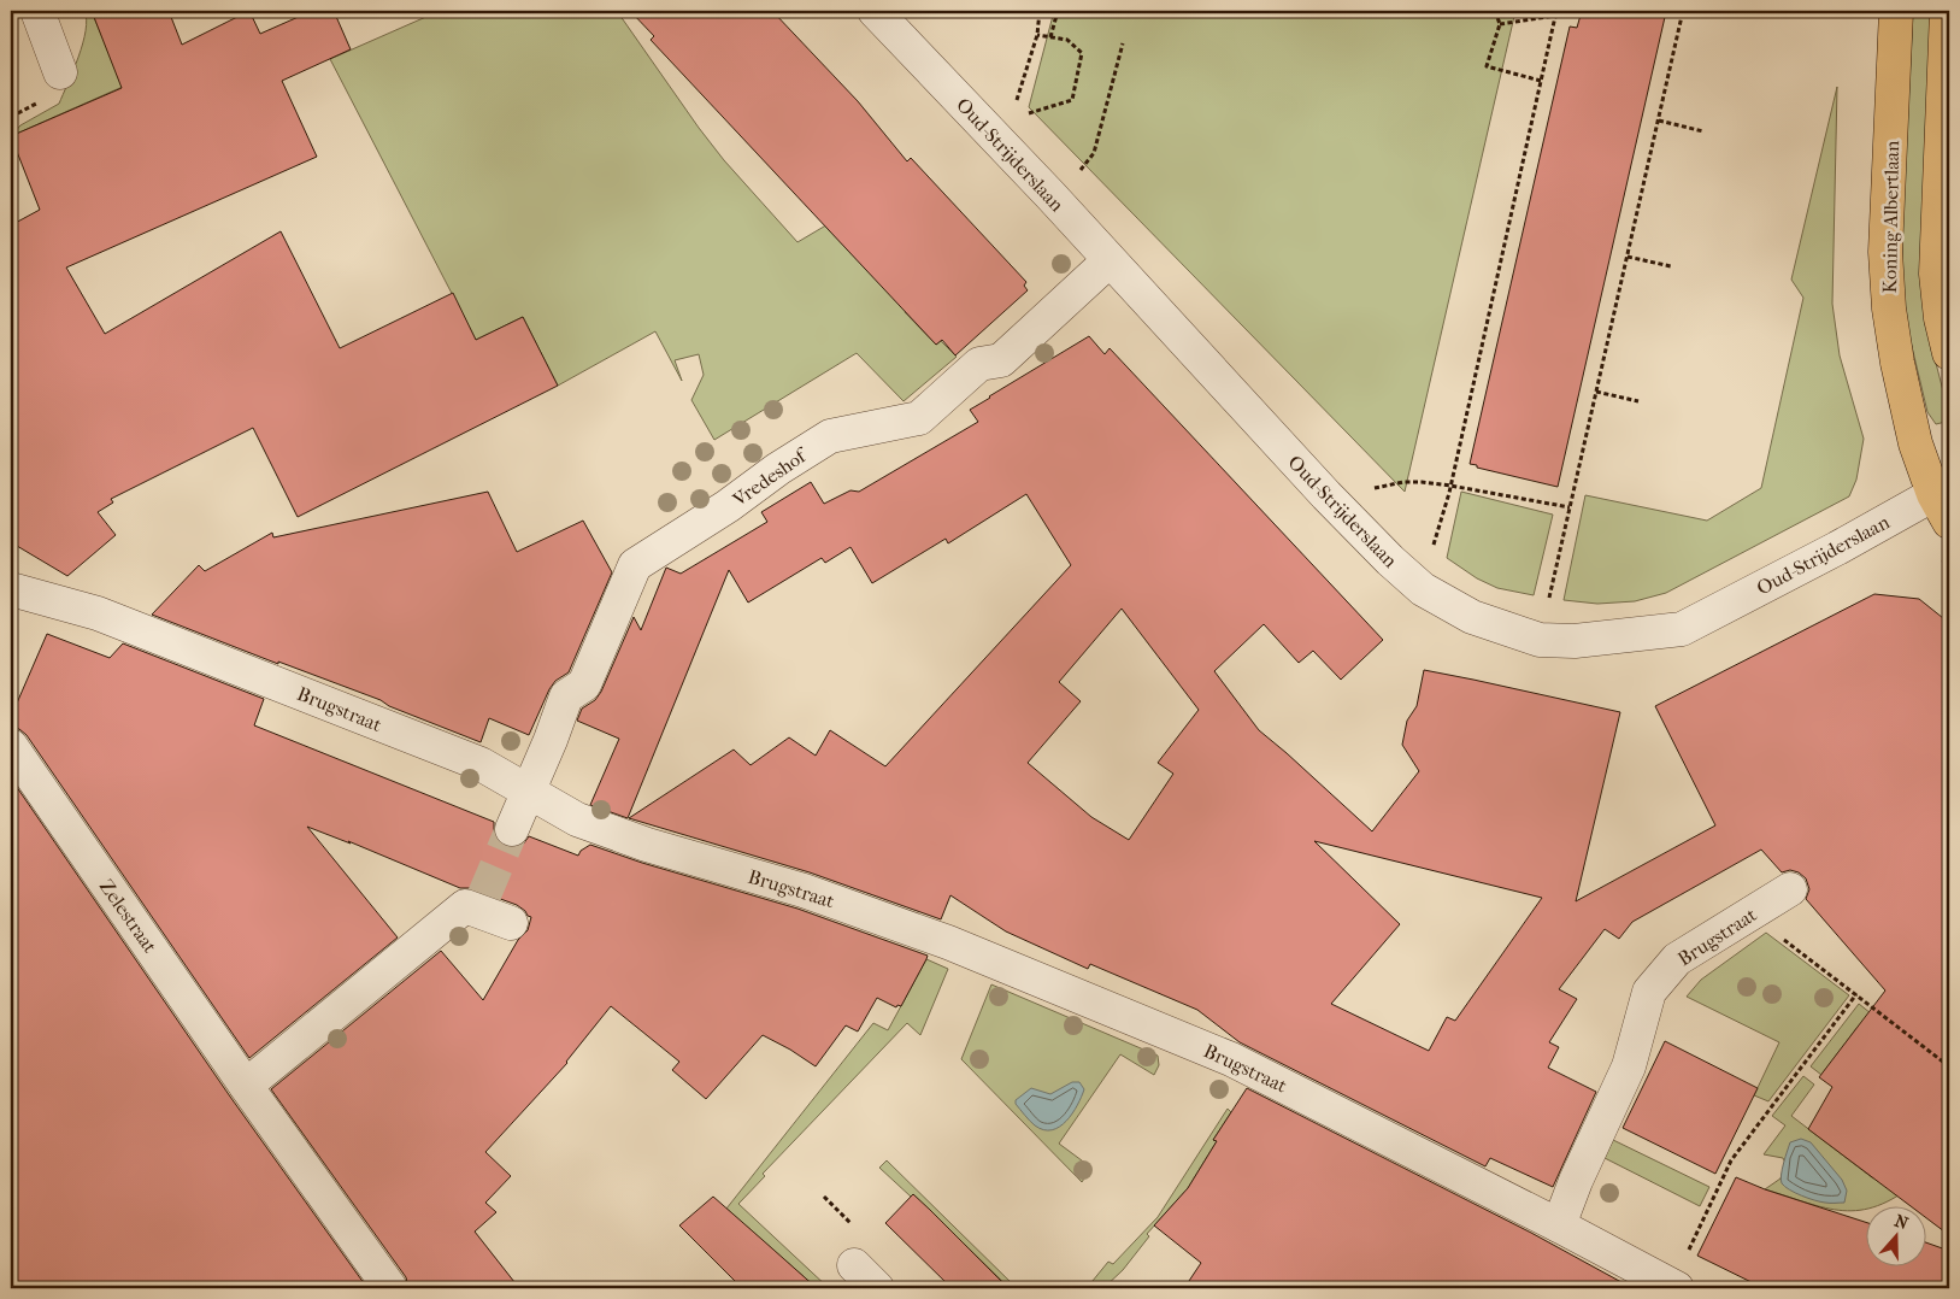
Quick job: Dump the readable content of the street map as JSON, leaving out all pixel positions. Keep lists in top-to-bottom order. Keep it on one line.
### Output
{"streets":{"main road":["Koning Albertlaan"],"street":["Oud-Strijderslaan","Vredeshof","Brugstraat","Zelestraat"]},"crossings":[["Oud-Strijderslaan","Koning Albertlaan"],["Oud-Strijderslaan","Vredeshof"],["Vredeshof","Brugstraat"]],"north":"top"}
